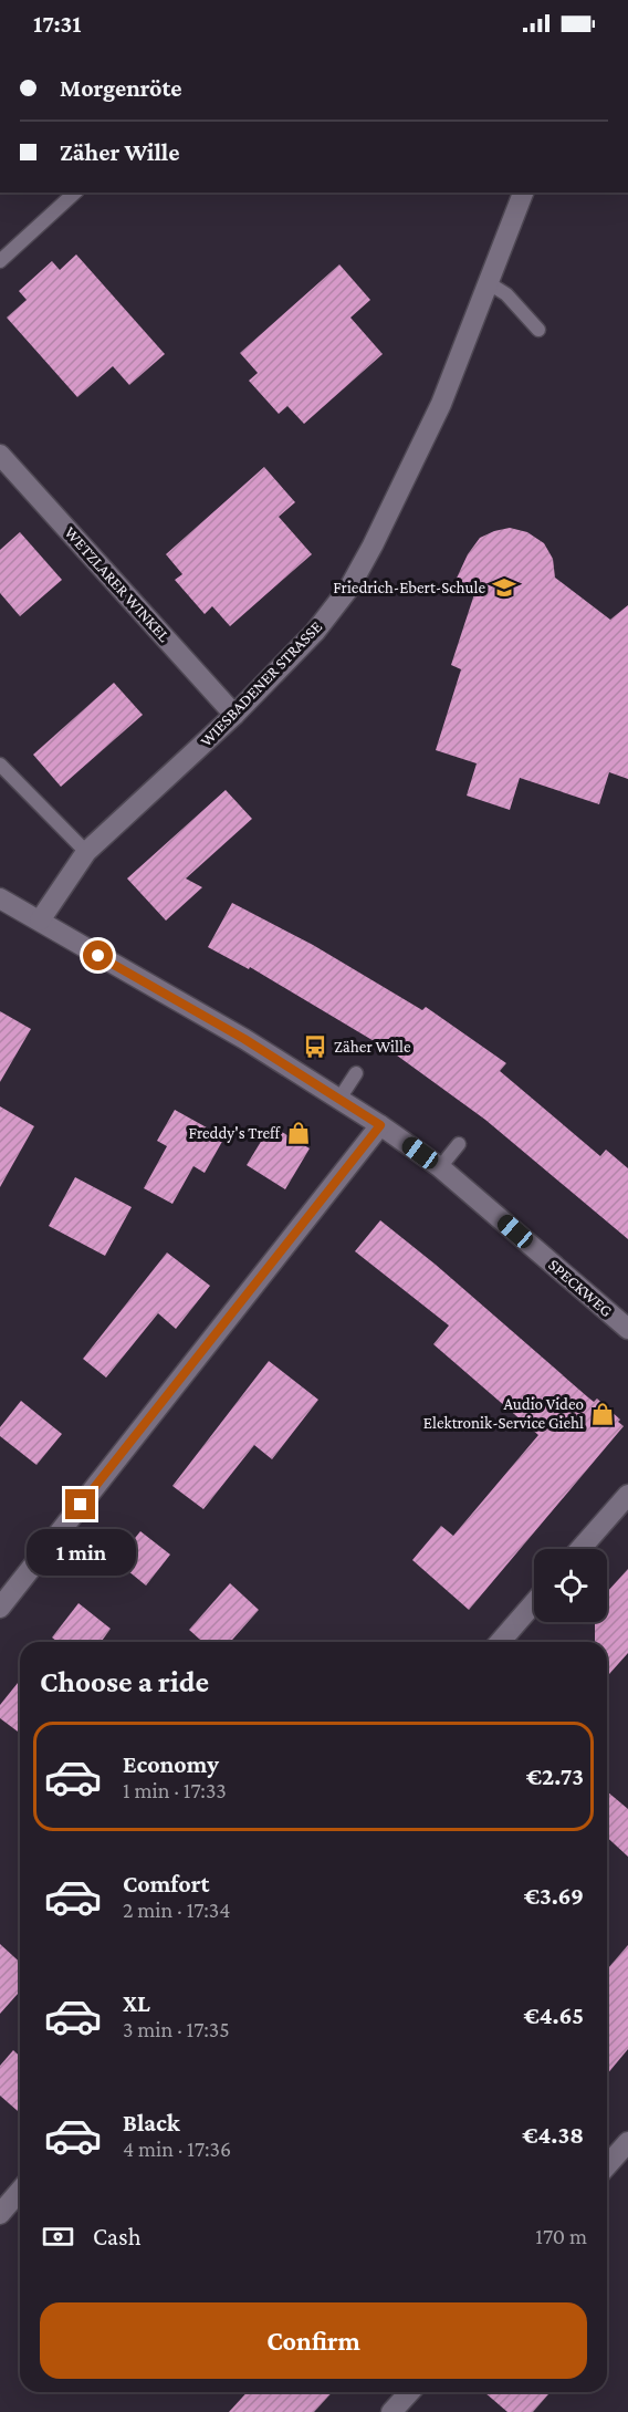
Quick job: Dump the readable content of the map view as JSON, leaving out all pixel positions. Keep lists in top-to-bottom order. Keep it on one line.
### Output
{"streets":{"street":["WETZLARER WINKEL","WIESBADENER STRASSE","SPECKWEG"]},"crossings":[["WETZLARER WINKEL","WIESBADENER STRASSE"],["WIESBADENER STRASSE","SPECKWEG"]],"places":{"school or university":["Friedrich-Ebert-Schule"],"bus stop":["Zäher Wille"],"shop":["Freddy's Treff","Audio Video Elektronik-Service Giehl"]},"page":{"status":"17:31","banner":["Morgenröte","Zäher Wille"],"bubble":"1 min","heading":"Choose a ride","list":[{"name":"Economy","note":"1 min · 17:33","value":"€2.73"},{"name":"Comfort","note":"2 min · 17:34","value":"€3.69"},{"name":"XL","note":"3 min · 17:35","value":"€4.65"},{"name":"Black","note":"4 min · 17:36","value":"€4.38"}],"pay":["Cash","170 m"],"buttons":"Confirm"}}
